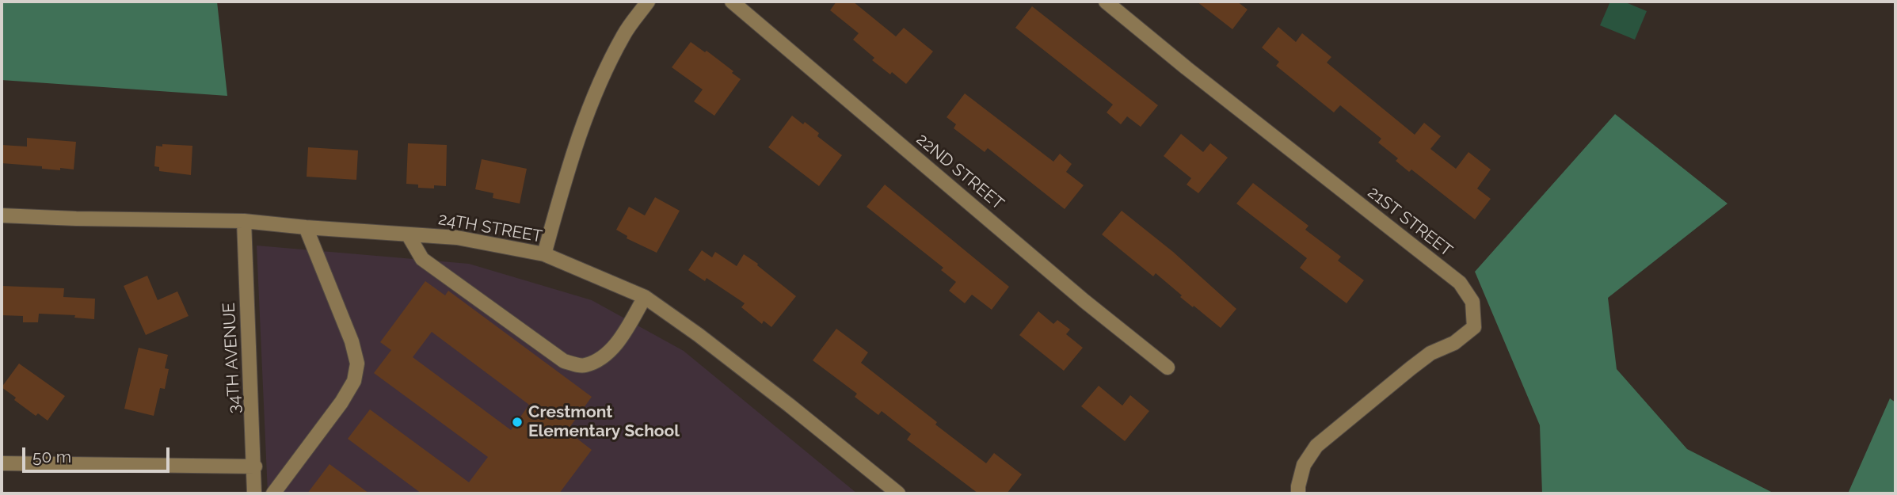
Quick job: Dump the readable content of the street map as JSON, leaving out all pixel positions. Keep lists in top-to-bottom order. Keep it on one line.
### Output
{"streets":{"street":["22ND STREET","21ST STREET","24TH STREET","34TH AVENUE"]},"crossings":[["24TH STREET","34TH AVENUE"]],"places":["Crestmont Elementary School"],"scale_bar":"50 m"}
